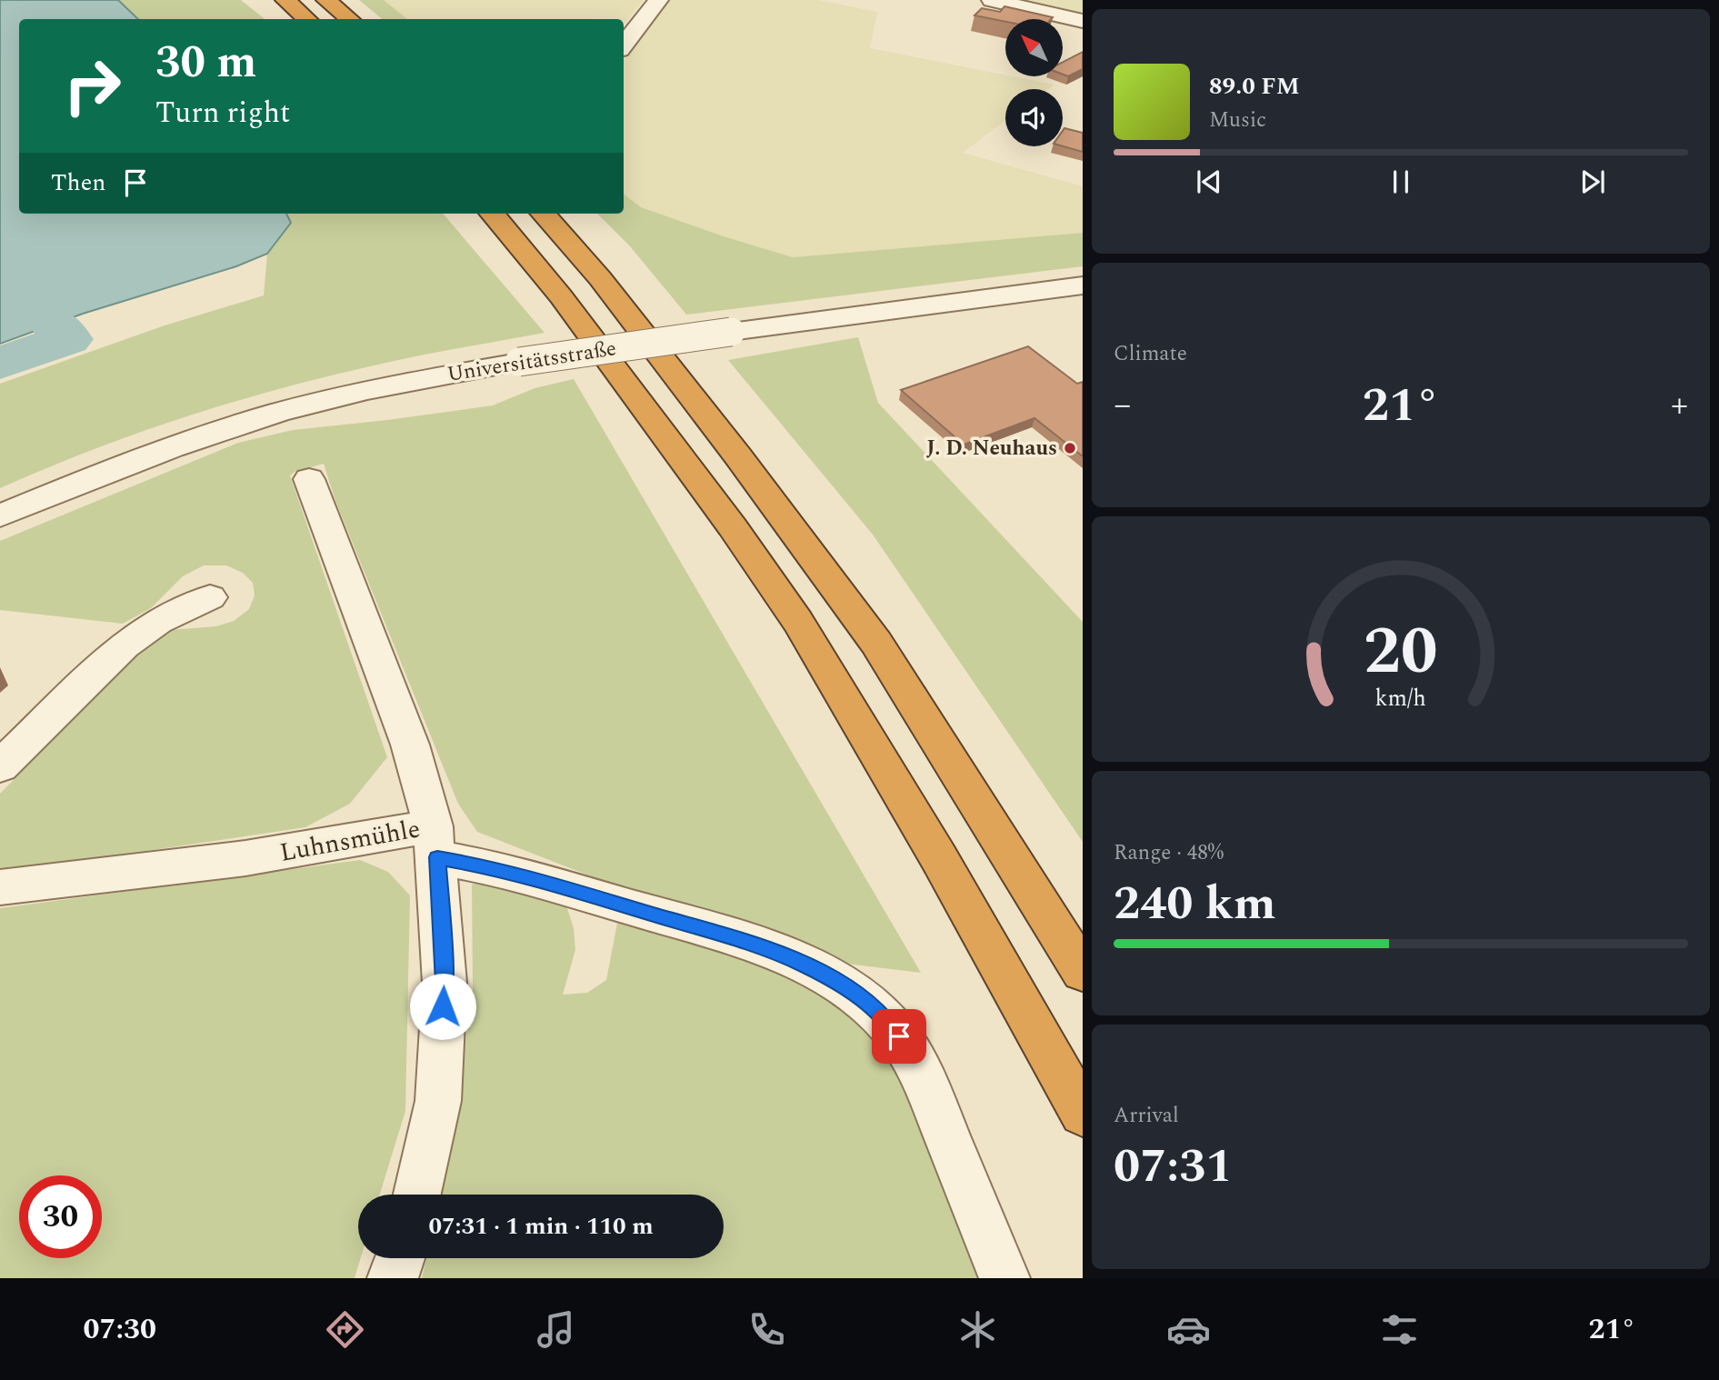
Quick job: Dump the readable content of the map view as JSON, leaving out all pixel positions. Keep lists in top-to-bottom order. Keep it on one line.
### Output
{"streets":{"street":["Universitätsstraße","Luhnsmühle"]},"places":["J. D. Neuhaus"],"north":"top left","page":{"turn":["30 m","Turn right"],"song":["89.0 FM","Music"],"then":"Then","tile":["Climate",["Range · 48%","240 km"],["Arrival","07:31"]],"heat":["−","21°","+"],"limit":"30","trip":"07:31 · 1 min · 110 m","tabs":["07:30","21°"],"gauge":["20","km/h"]}}
